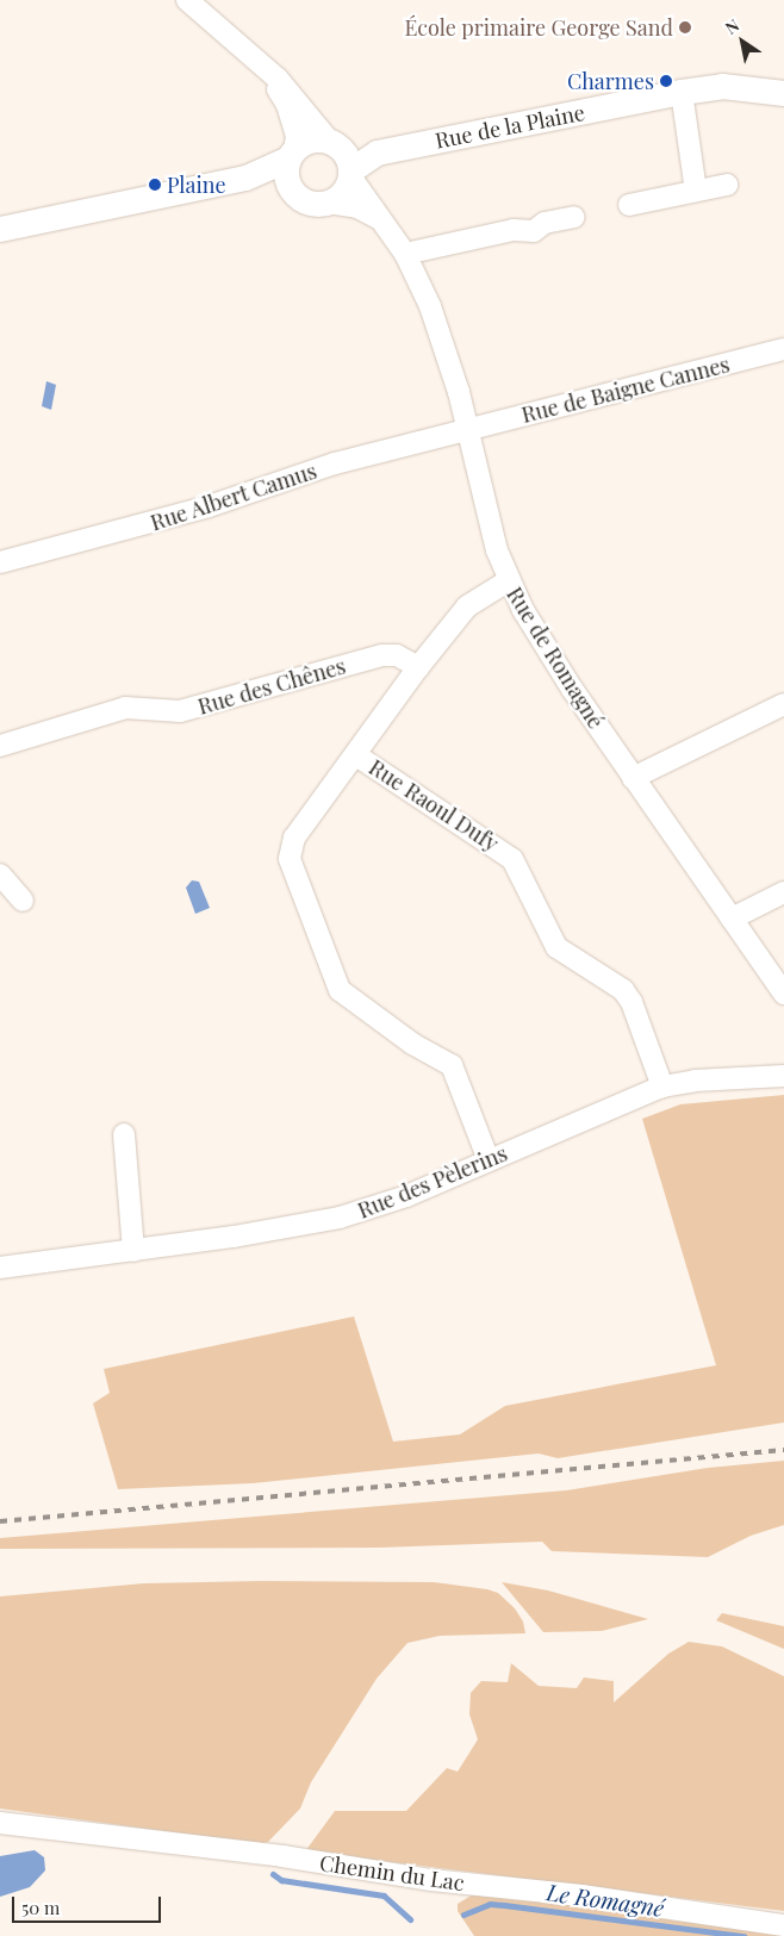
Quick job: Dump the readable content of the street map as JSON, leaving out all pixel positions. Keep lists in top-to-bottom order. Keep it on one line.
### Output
{"streets":{"street":["Rue de la Plaine","Rue de Baigne Cannes","Rue Albert Camus","Rue de Romagné","Rue des Chênes","Rue Raoul Dufy","Rue des Pèlerins","Chemin du Lac"]},"crossings":[["Rue de la Plaine","Rue de Romagné"],["Rue de Baigne Cannes","Rue Albert Camus"],["Rue de Baigne Cannes","Rue de Romagné"],["Rue Albert Camus","Rue de Romagné"],["Rue Raoul Dufy","Rue des Pèlerins"]],"water":["Le Romagné"],"places":["École primaire George Sand","Charmes","Plaine"],"scale_bar":"50 m","north":"top left"}
